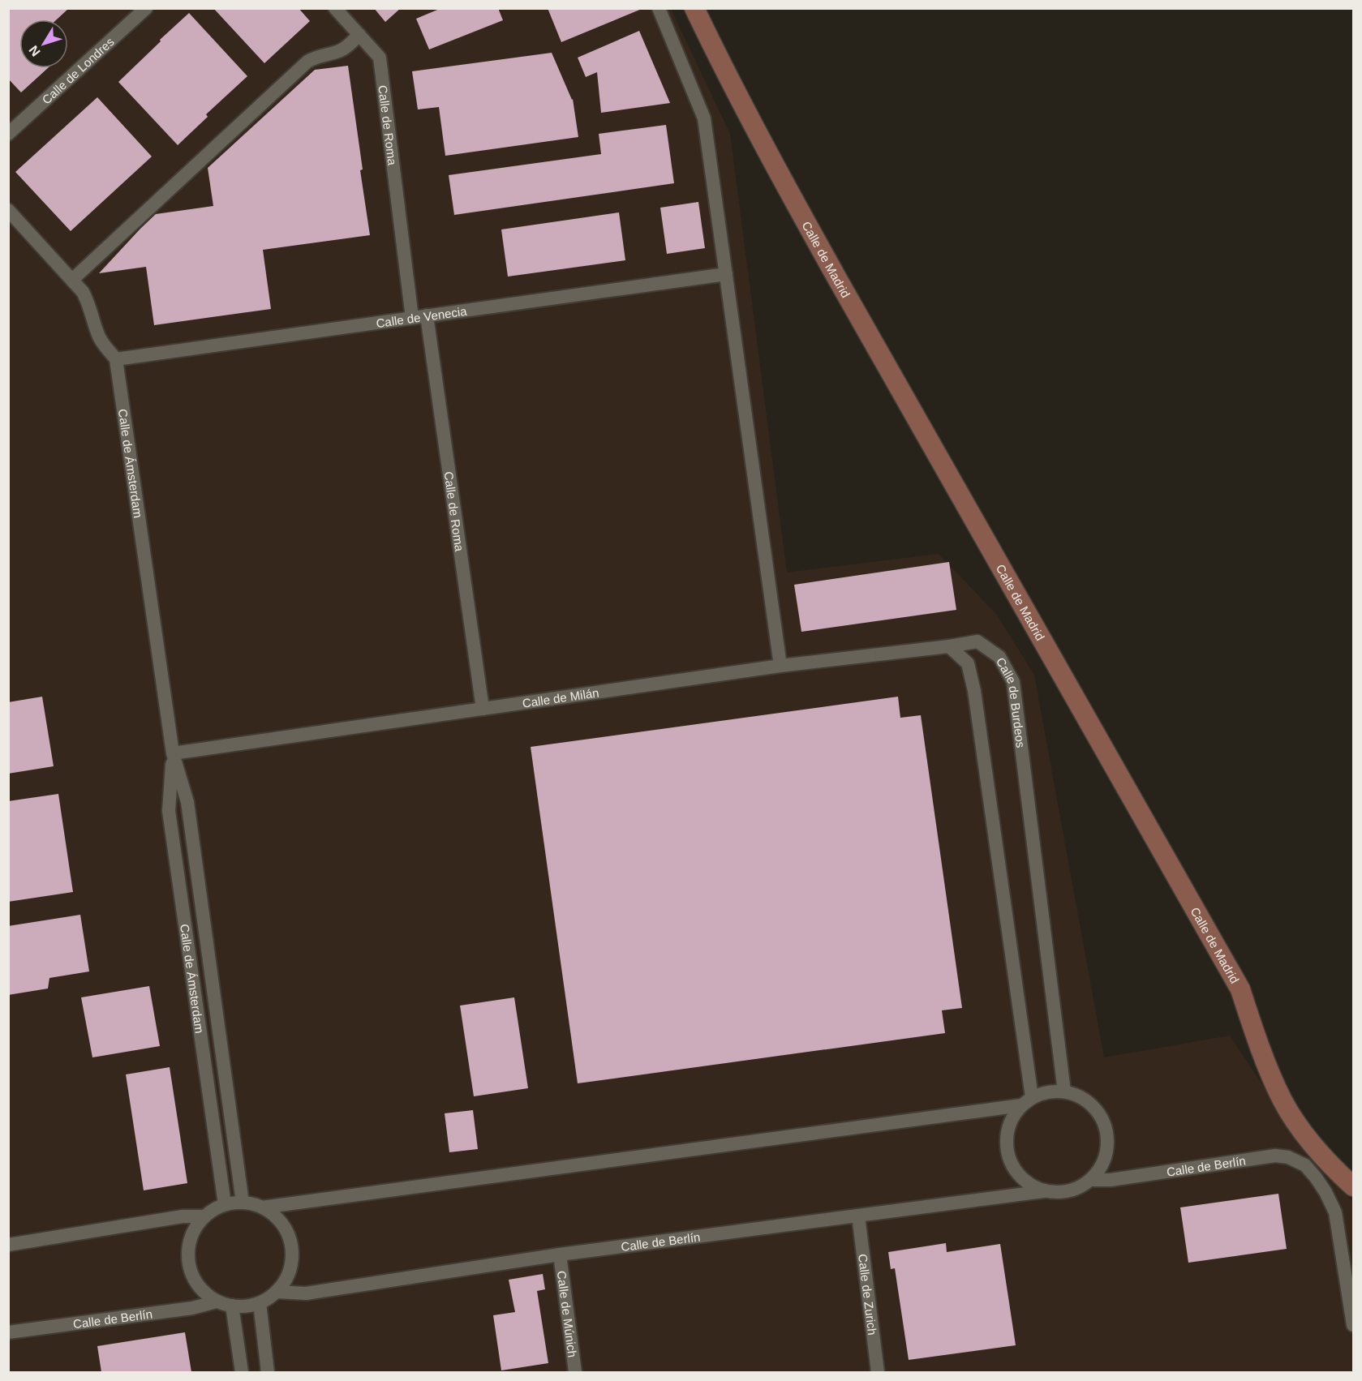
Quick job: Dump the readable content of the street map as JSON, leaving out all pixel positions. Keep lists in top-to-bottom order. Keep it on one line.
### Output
{"streets":{"street":["Calle de Londres","Calle de Roma","Calle de Madrid","Calle de Venecia","Calle de Ámsterdam","Calle de Milán","Calle de Burdeos","Calle de Berlín","Calle de Zurich","Calle de Múnich"]},"crossings":[["Calle de Roma","Calle de Venecia"],["Calle de Roma","Calle de Milán"],["Calle de Venecia","Calle de Ámsterdam"],["Calle de Ámsterdam","Calle de Milán"],["Calle de Ámsterdam","Calle de Berlín"],["Calle de Milán","Calle de Burdeos"],["Calle de Burdeos","Calle de Berlín"],["Calle de Berlín","Calle de Zurich"],["Calle de Berlín","Calle de Múnich"]],"north":"bottom left"}
